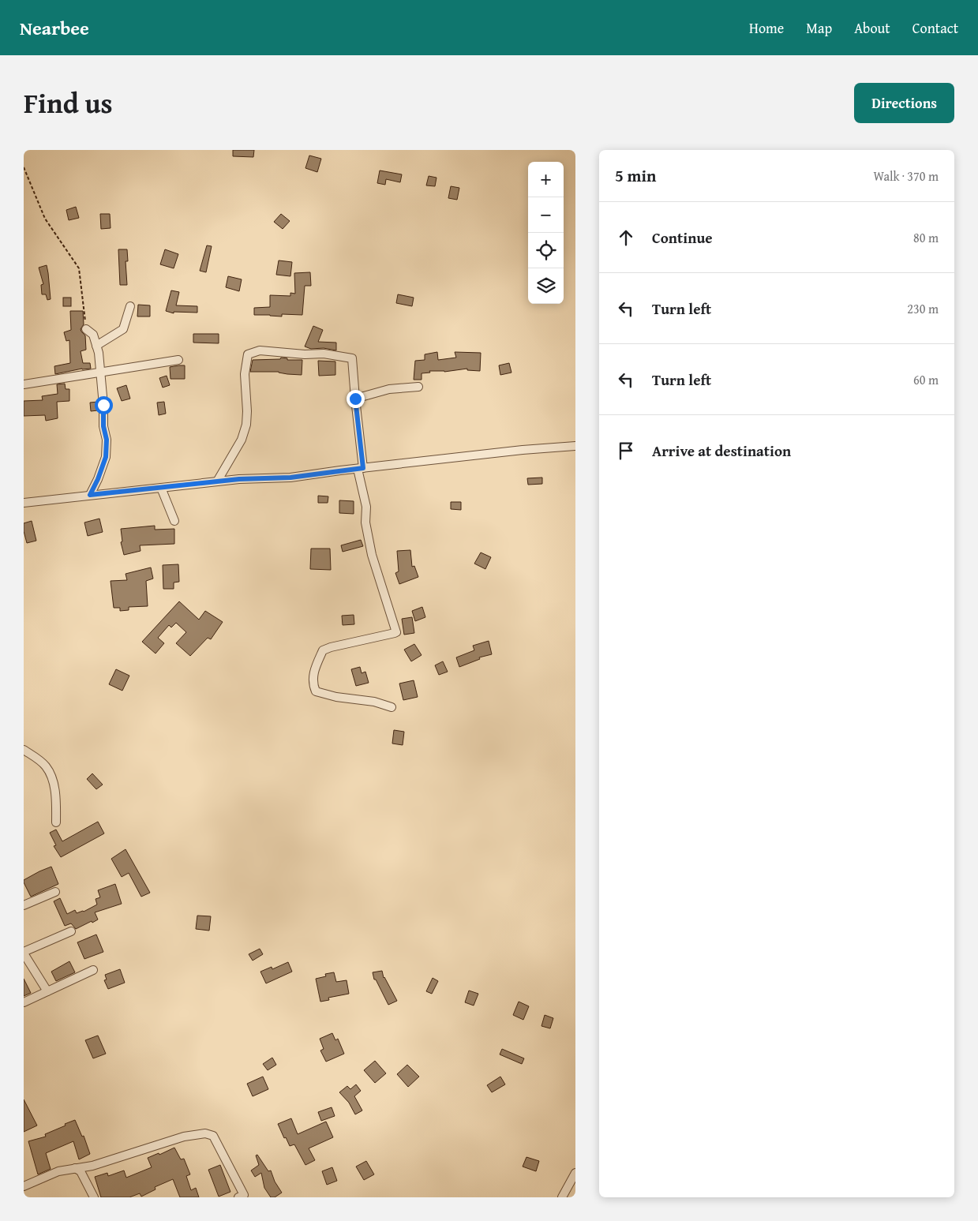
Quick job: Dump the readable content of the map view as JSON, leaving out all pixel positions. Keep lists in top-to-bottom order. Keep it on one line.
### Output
{"page":{"header":"Nearbee","nav":["Home","Map","About","Contact"],"title":"Find us","buttons":"Directions","heading":["5 min","Walk · 370 m"],"map_buttons":["+","−"],"list":[["Continue","80 m"],["Turn left","230 m"],["Turn left","60 m"],"Arrive at destination"]}}
